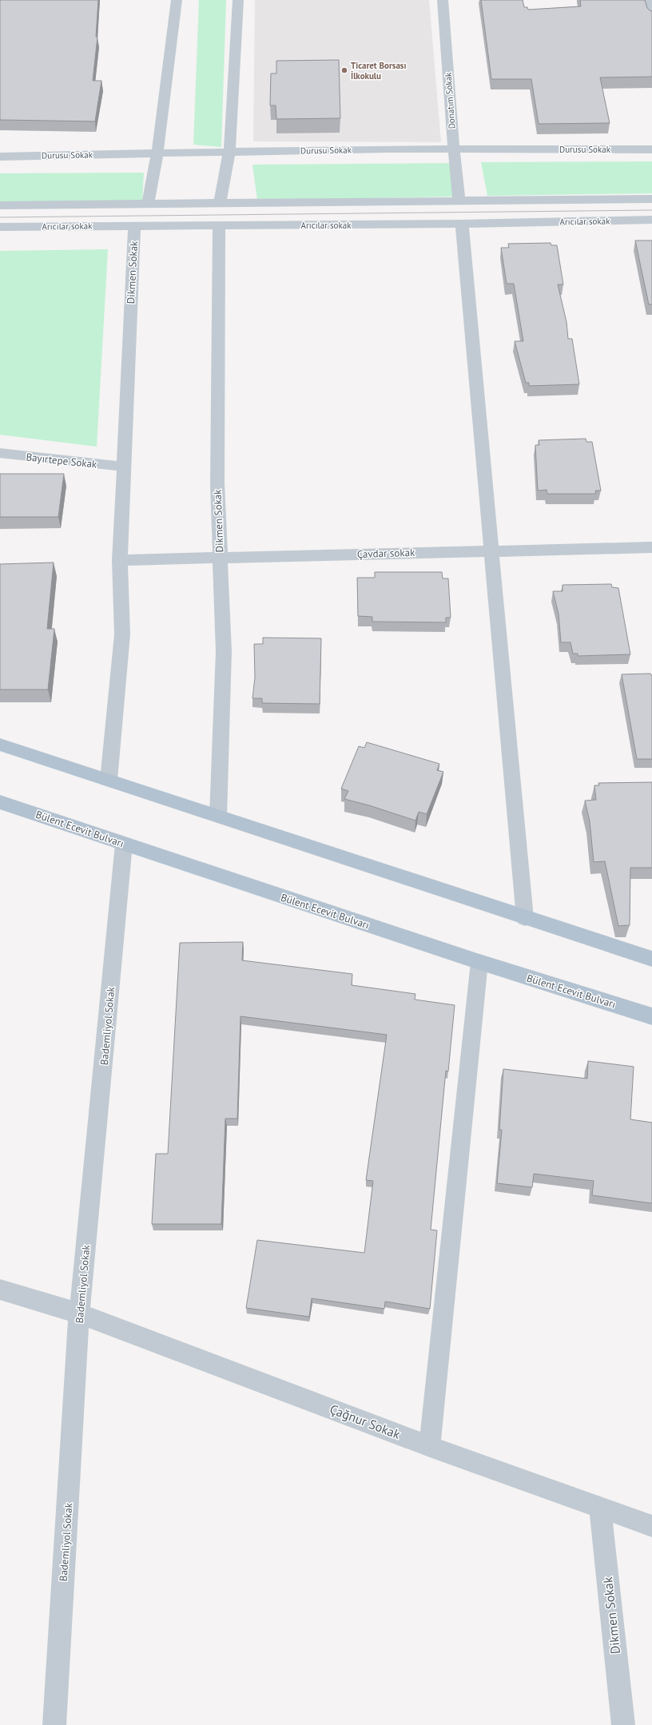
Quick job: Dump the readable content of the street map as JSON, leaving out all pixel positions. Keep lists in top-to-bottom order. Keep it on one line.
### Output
{"streets":{"main road":["Bülent Ecevit Bulvarı"],"street":["Donatım Sokak","Durusu Sokak","Arıcılar sokak","Dikmen Sokak","Bayırtepe Sokak","Çavdar sokak","Bademliyol Sokak","Çağnur Sokak"]},"crossings":[["Donatım Sokak","Durusu Sokak"],["Arıcılar sokak","Dikmen Sokak"],["Dikmen Sokak","Bayırtepe Sokak"],["Dikmen Sokak","Çavdar sokak"],["Dikmen Sokak","Çağnur Sokak"],["Bülent Ecevit Bulvarı","Bademliyol Sokak"],["Bademliyol Sokak","Çağnur Sokak"]],"places":["Ticaret Borsası İlkokulu"]}
